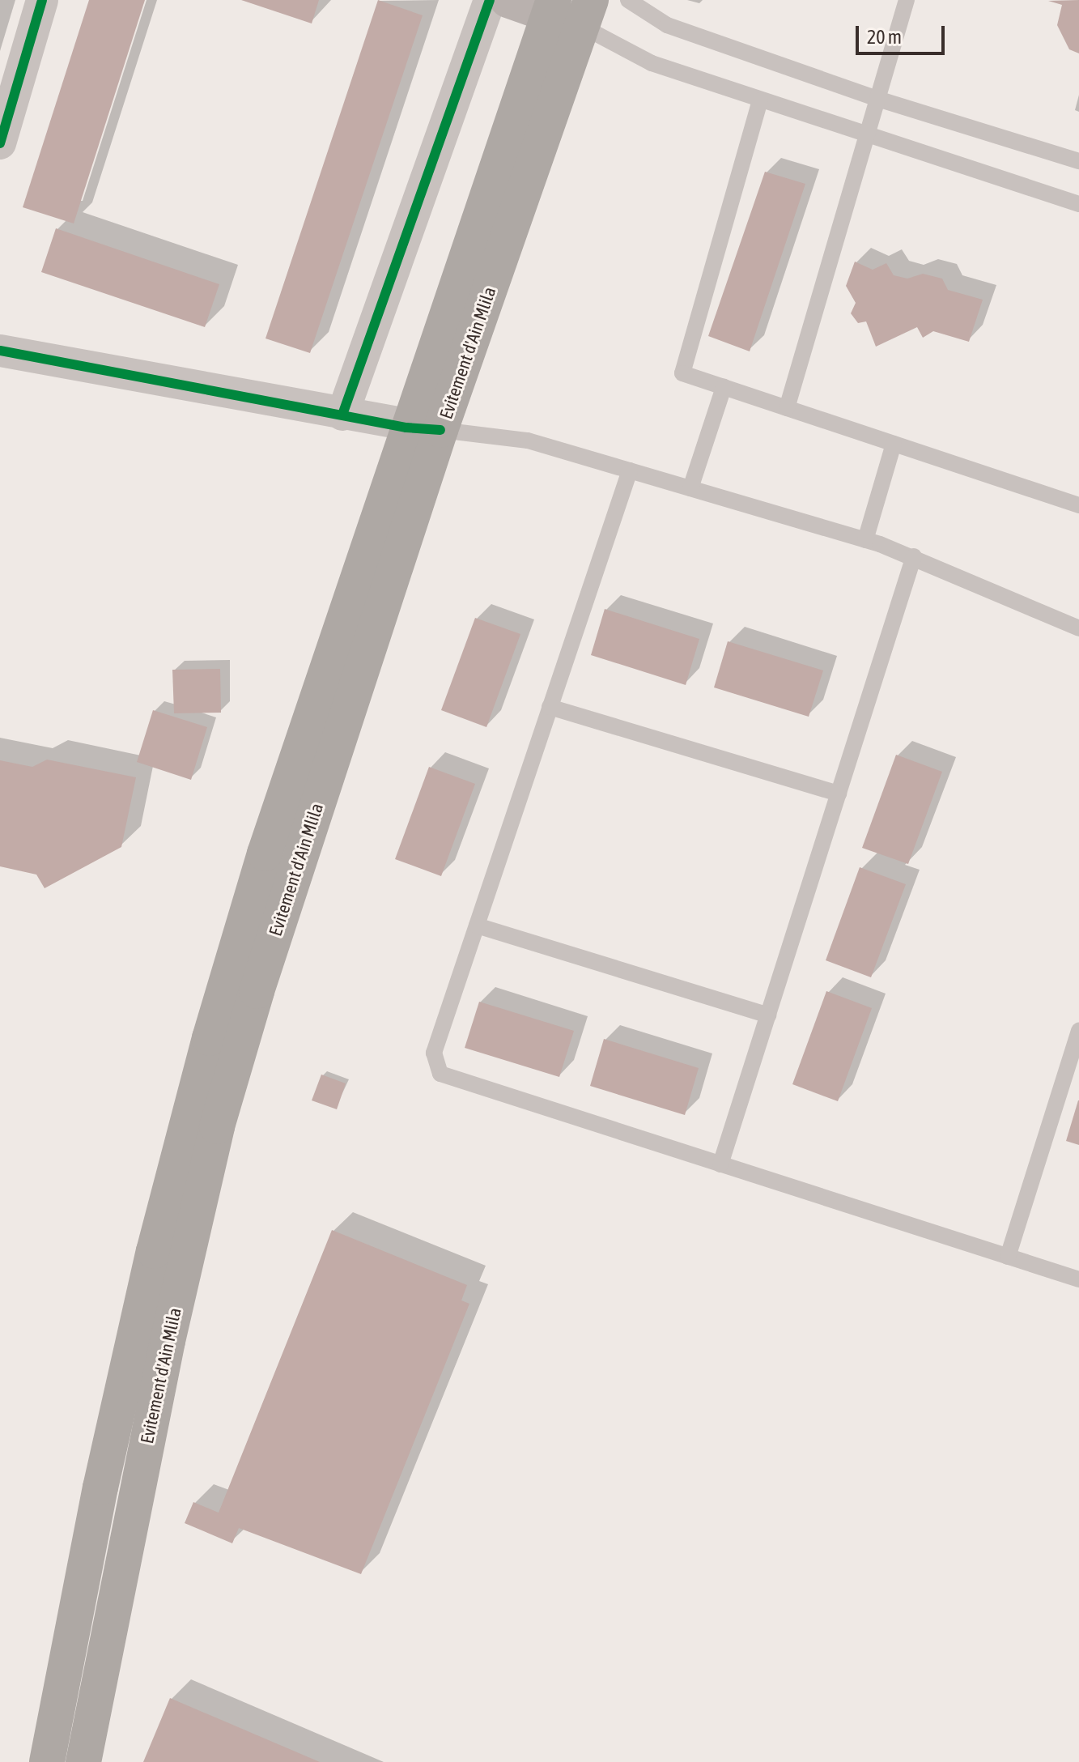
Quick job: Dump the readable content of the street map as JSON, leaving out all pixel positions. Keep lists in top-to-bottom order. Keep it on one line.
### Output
{"streets":{"highway":["Evitement d'Ain Mlila"]},"scale_bar":"20 m"}
